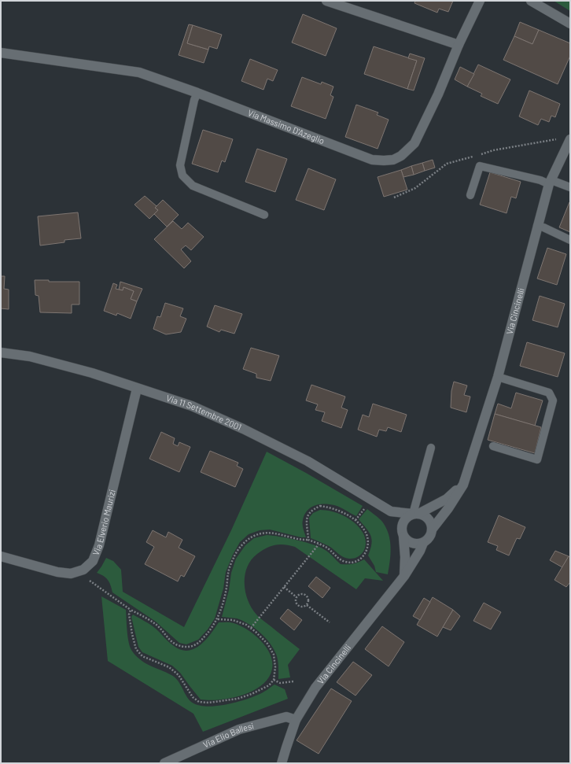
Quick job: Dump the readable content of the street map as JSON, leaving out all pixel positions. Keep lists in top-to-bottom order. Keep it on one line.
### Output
{"streets":{"street":["Via Massimo D'Azeglio","Via Cincinelli","Via 11 Settembre 2001","Via Elverio Maurizi","Via Elio Ballesi"]},"crossings":[["Via Cincinelli","Via 11 Settembre 2001"],["Via Cincinelli","Via Elio Ballesi"],["Via 11 Settembre 2001","Via Elverio Maurizi"]]}
